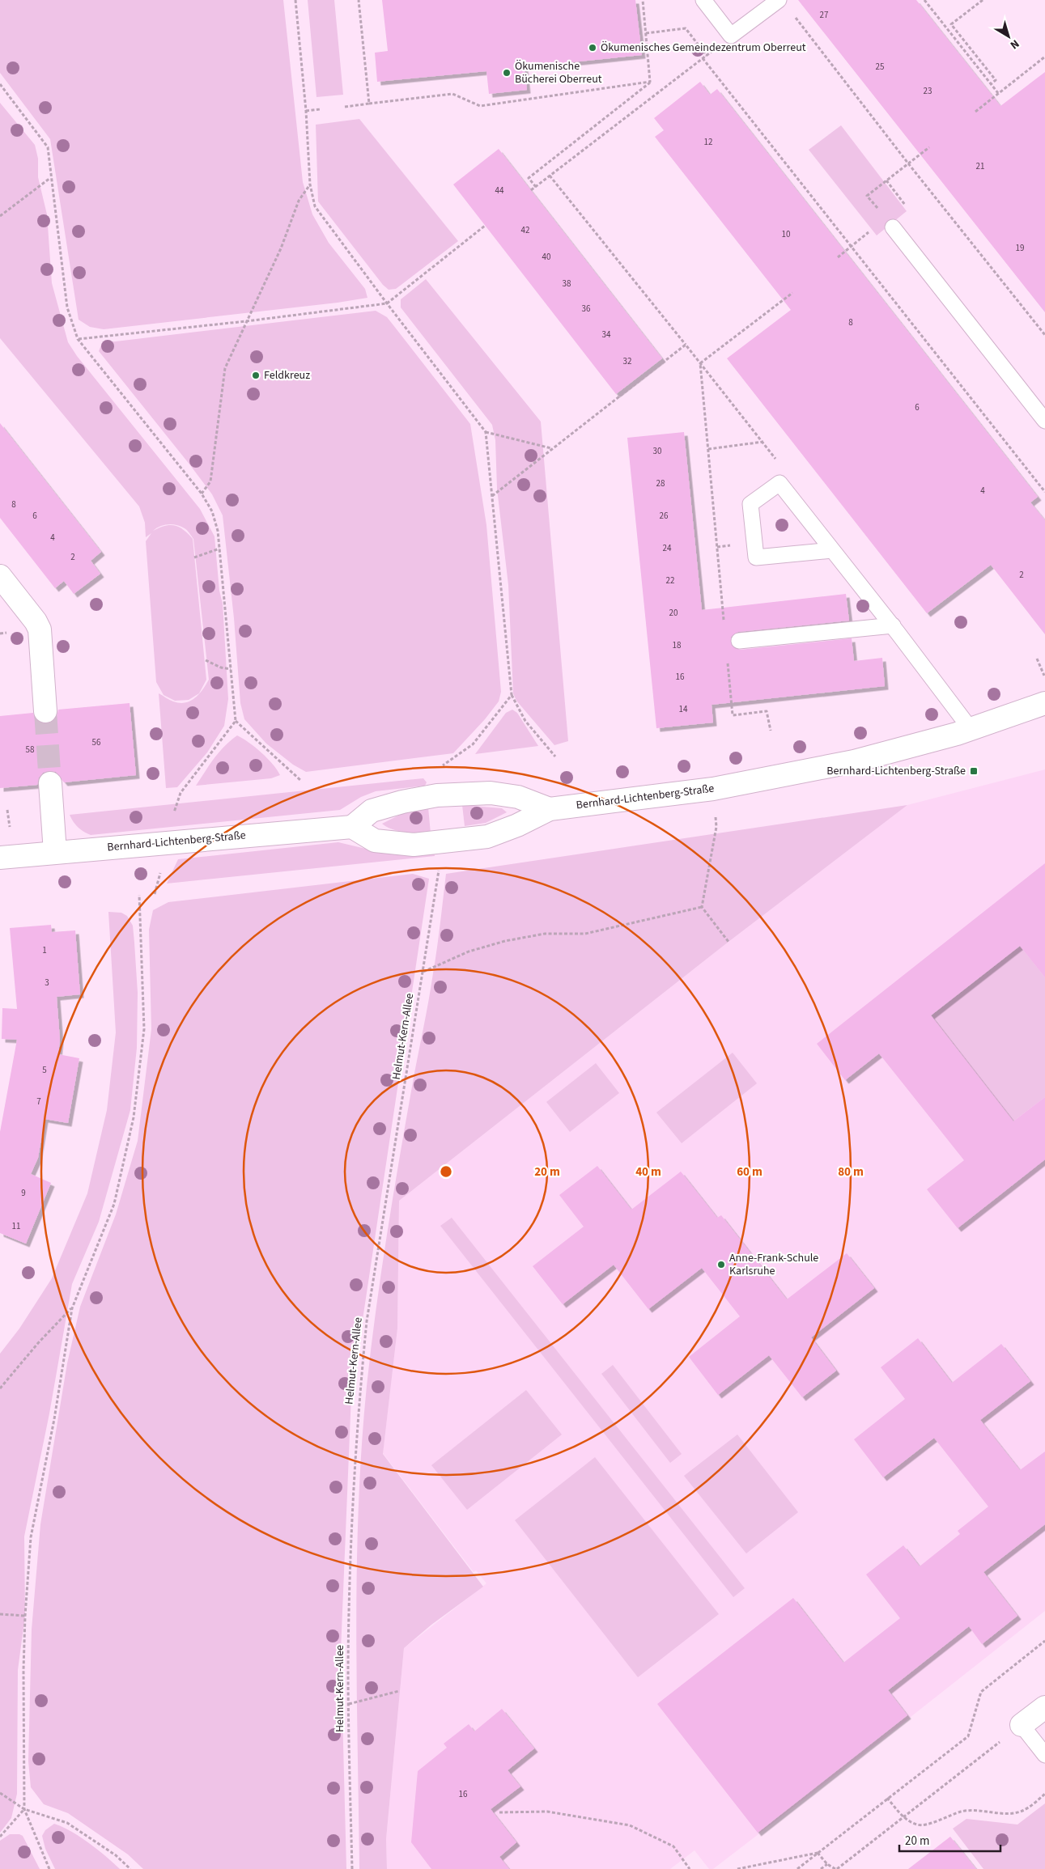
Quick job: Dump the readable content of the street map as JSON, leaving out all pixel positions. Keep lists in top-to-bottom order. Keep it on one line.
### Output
{"streets":{"street":["Bernhard-Lichtenberg-Straße"],"path":["Helmut-Kern-Allee"]},"places":{"other":["Ökumenisches Gemeindezentrum Oberreut","Ökumenische Bücherei Oberreut","Feldkreuz","Anne-Frank-Schule Karlsruhe"],"transit":["Bernhard-Lichtenberg-Straße"]},"house_numbers":["27","25","23","12","21","44","42","10","19","40","38","36","8","34","32","6","30","28","4","8","6","26","4","24","2","2","22","20","18","16","14","56","58","1","3","5","7","9","11","16"],"scale_bar":"20 m","north":"bottom right","rings":["20 m","40 m","60 m","80 m"]}
